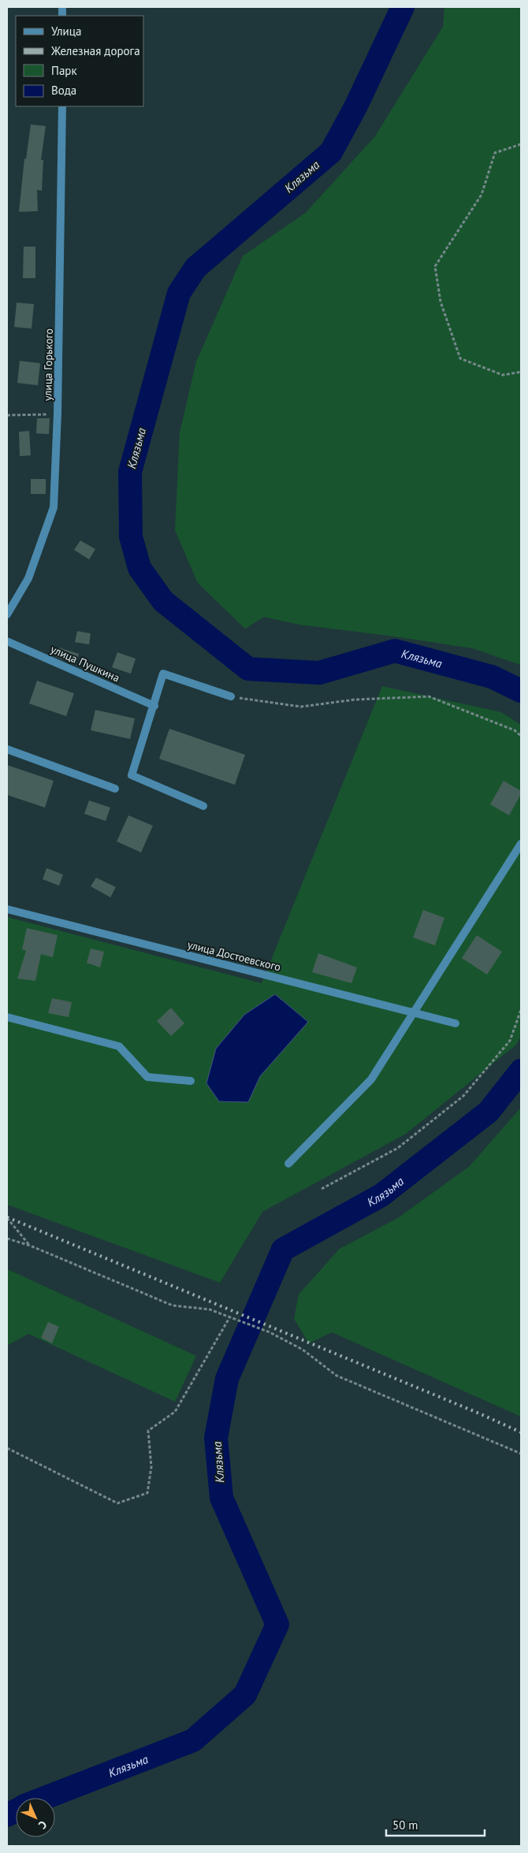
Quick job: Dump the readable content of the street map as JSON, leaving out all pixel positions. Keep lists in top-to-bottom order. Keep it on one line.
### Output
{"streets":{"street":["улица Горького","улица Пушкина","улица Достоевского"]},"water":["Клязьма"],"legend":["Улица","Железная дорога","Парк","Вода"],"scale_bar":"50 m","north":"bottom right"}
